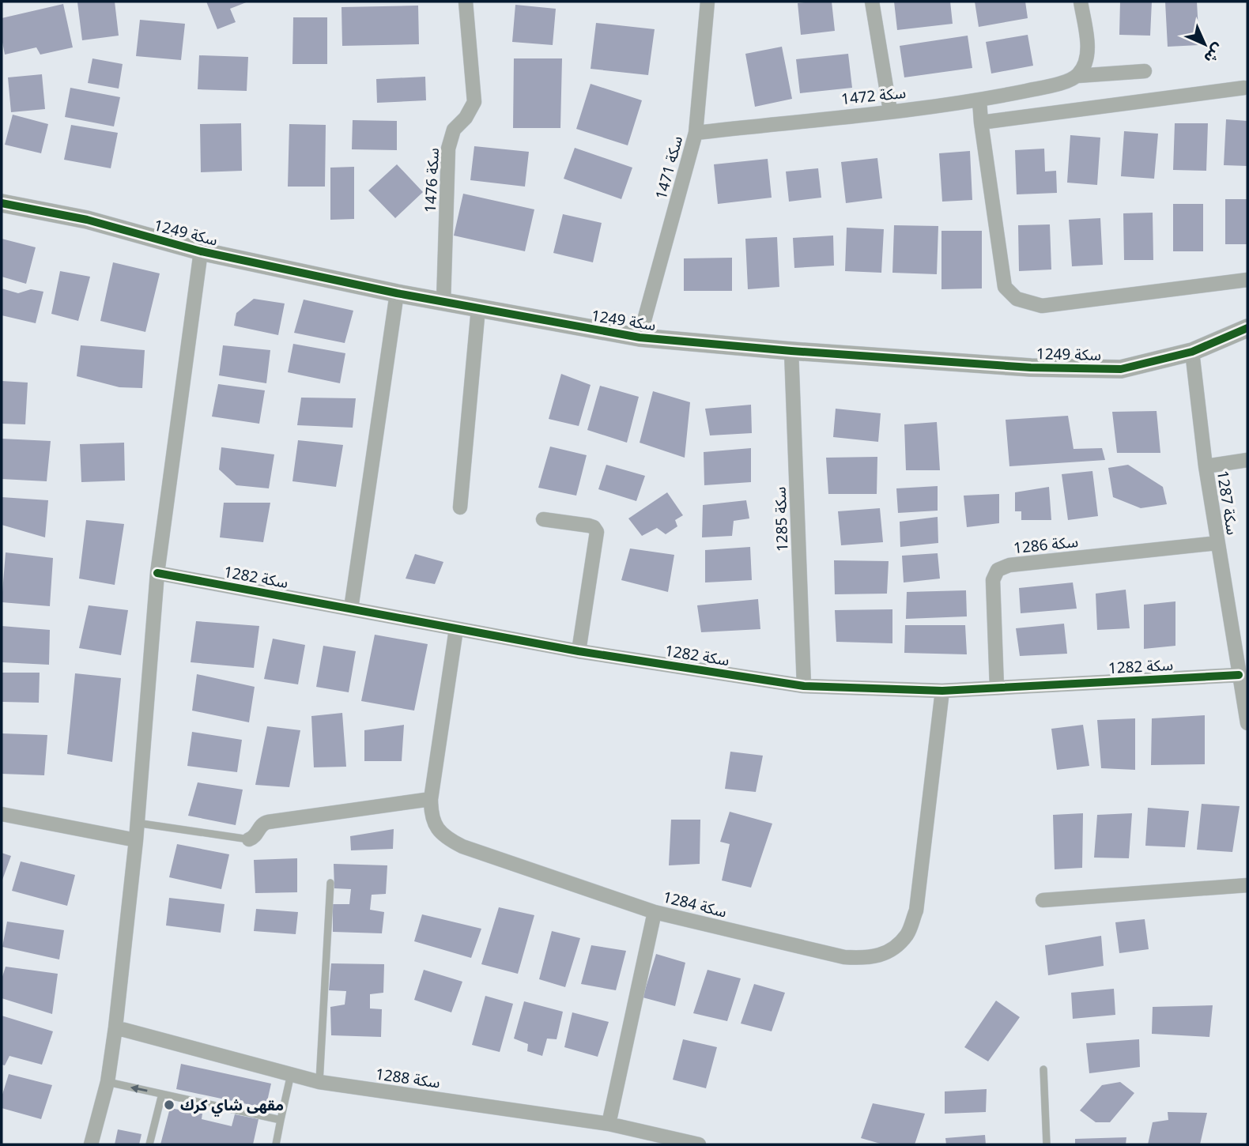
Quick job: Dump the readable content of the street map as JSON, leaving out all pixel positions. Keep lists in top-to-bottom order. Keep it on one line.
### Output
{"streets":{"street":["سكة 1472","سكة 1471","سكة 1476","سكة 1249","سكة 1287","سكة 1285","سكة 1286","سكة 1282","سكة 1284","سكة 1288"]},"crossings":[["سكة 1472","سكة 1471"],["سكة 1471","سكة 1249"],["سكة 1476","سكة 1249"],["سكة 1249","سكة 1287"],["سكة 1249","سكة 1285"],["سكة 1287","سكة 1286"],["سكة 1287","سكة 1282"],["سكة 1285","سكة 1282"],["سكة 1286","سكة 1282"],["سكة 1282","سكة 1284"]],"places":["مقهى شاي كرك"],"north":"bottom right"}
